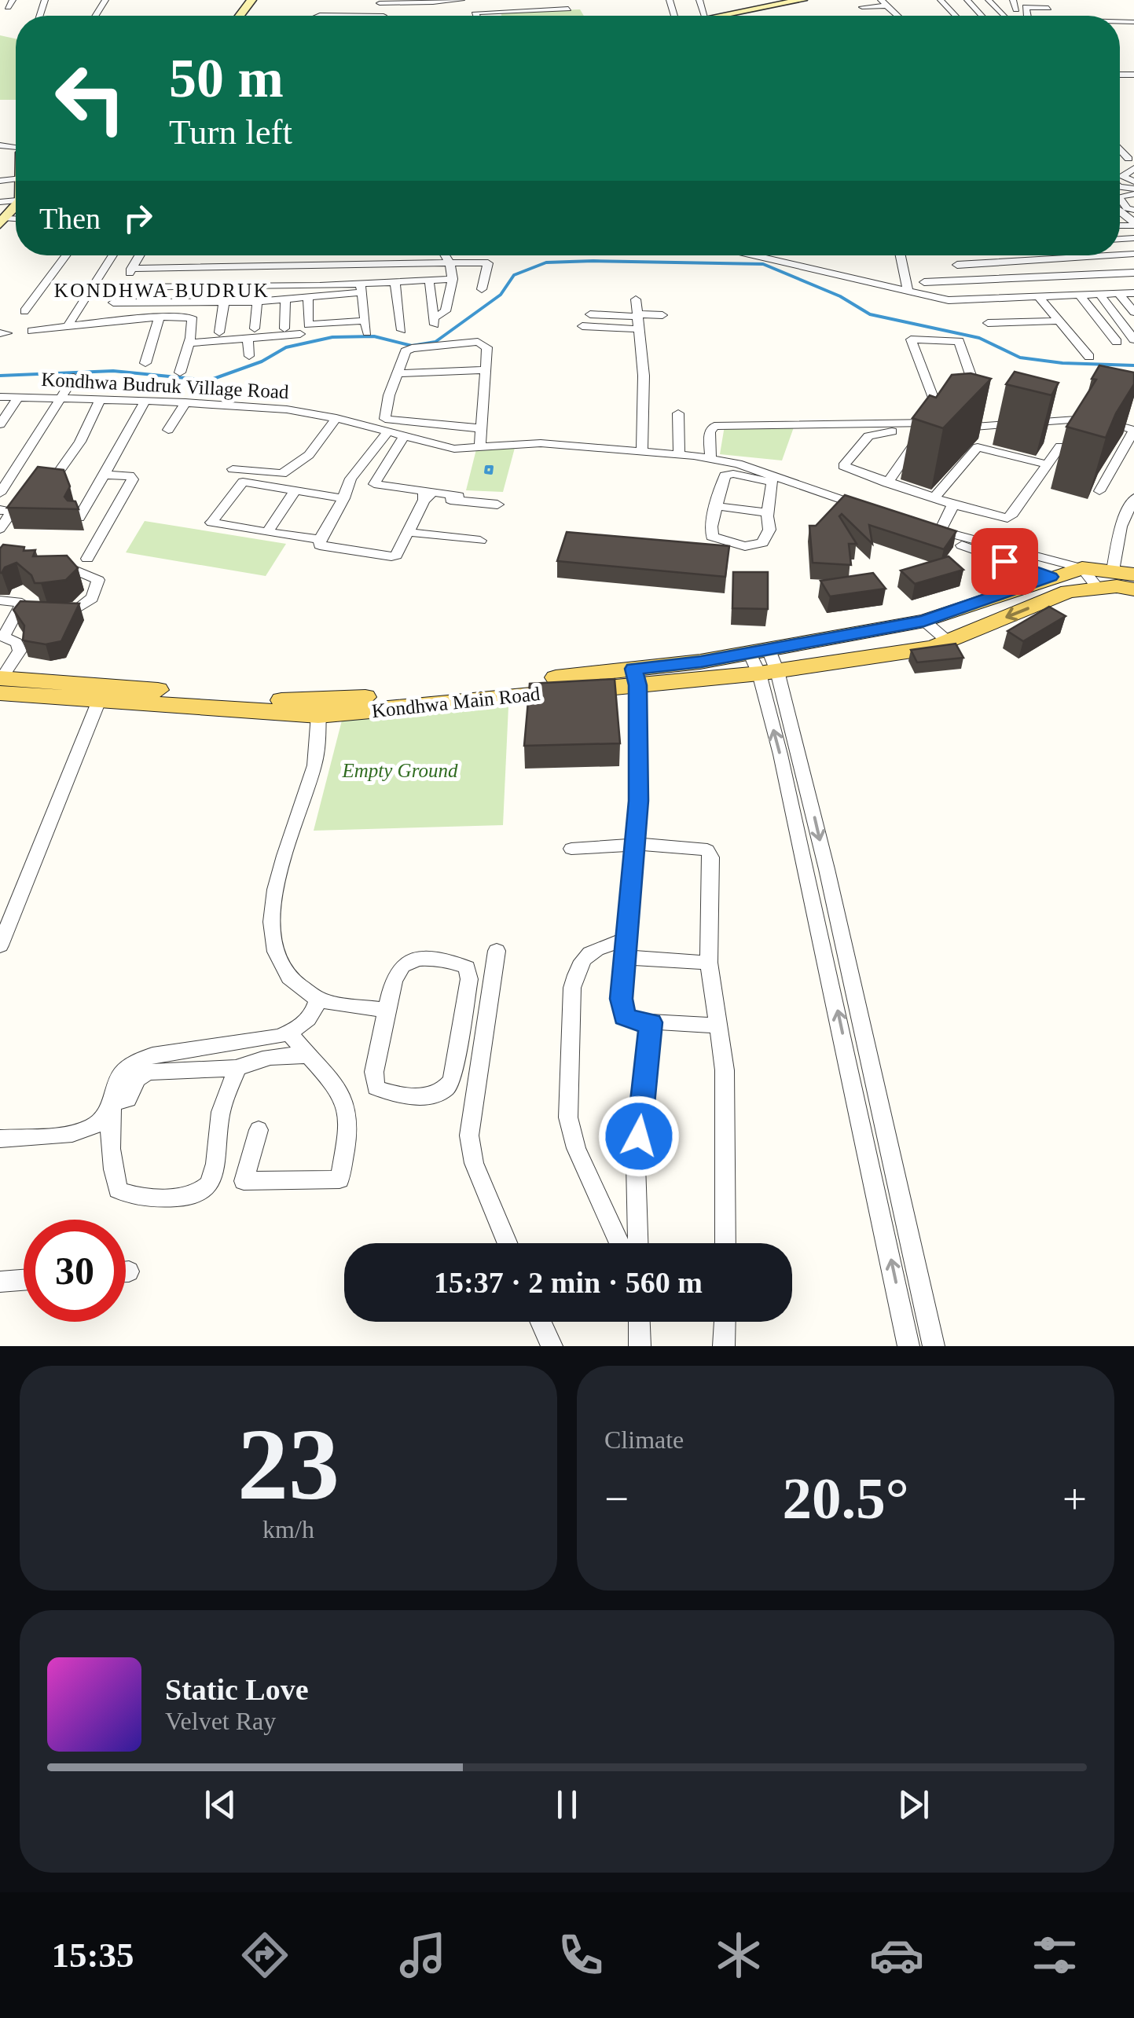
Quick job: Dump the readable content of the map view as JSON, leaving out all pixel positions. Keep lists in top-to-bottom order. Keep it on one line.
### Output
{"streets":{"main road":["Kondhwa Main Road"],"street":["Kondhwa Budruk Village Road"]},"districts":["KONDHWA BUDRUK"],"parks":["Empty Ground"],"page":{"turn":["50 m","Turn left"],"then":"Then","limit":"30","trip":"15:37 · 2 min · 560 m","tile":[["23","km/h"],"Climate"],"heat":["−","20.5°","+"],"song":["Static Love","Velvet Ray"],"tabs":"15:35"}}
